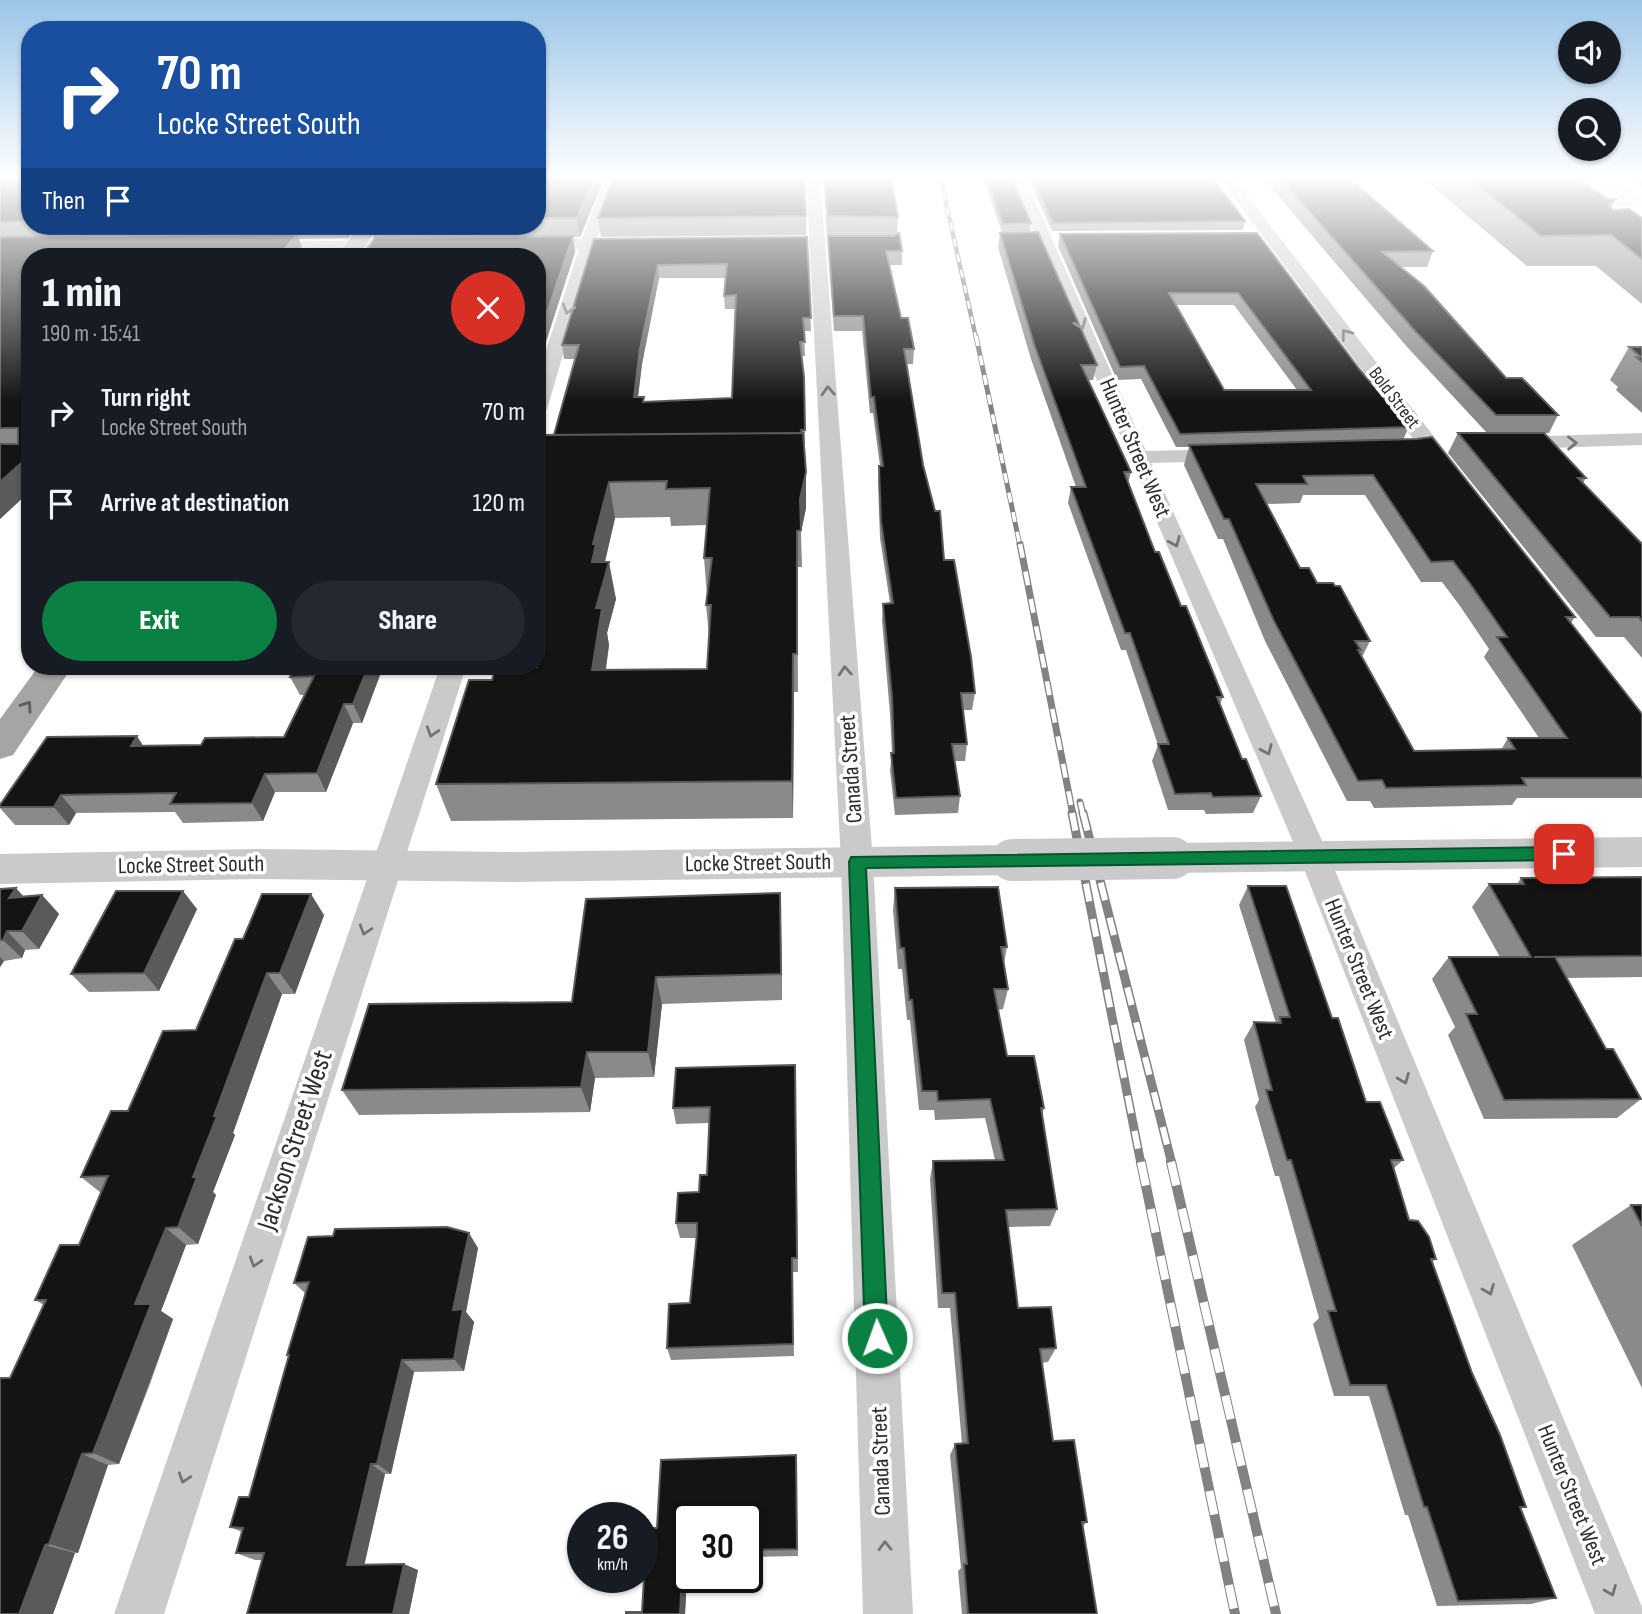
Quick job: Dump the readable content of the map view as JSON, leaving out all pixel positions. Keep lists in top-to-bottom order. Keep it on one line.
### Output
{"streets":{"street":["Bold Street","Hunter Street West","Canada Street","Locke Street South","Jackson Street West"]},"crossings":[["Hunter Street West","Locke Street South"],["Canada Street","Locke Street South"],["Locke Street South","Jackson Street West"]],"one_way":["Bold Street","Hunter Street West","Canada Street","Jackson Street West"],"page":{"turn":["70 m","Locke Street South"],"then":"Then","heading":["1 min","190 m · 15:41"],"list":[{"name":"Turn right","note":"Locke Street South","value":"70 m"},{"name":"Arrive at destination","value":"120 m"}],"buttons":["Exit","Share"],"speed":"26 km/h","limit":"30"}}
